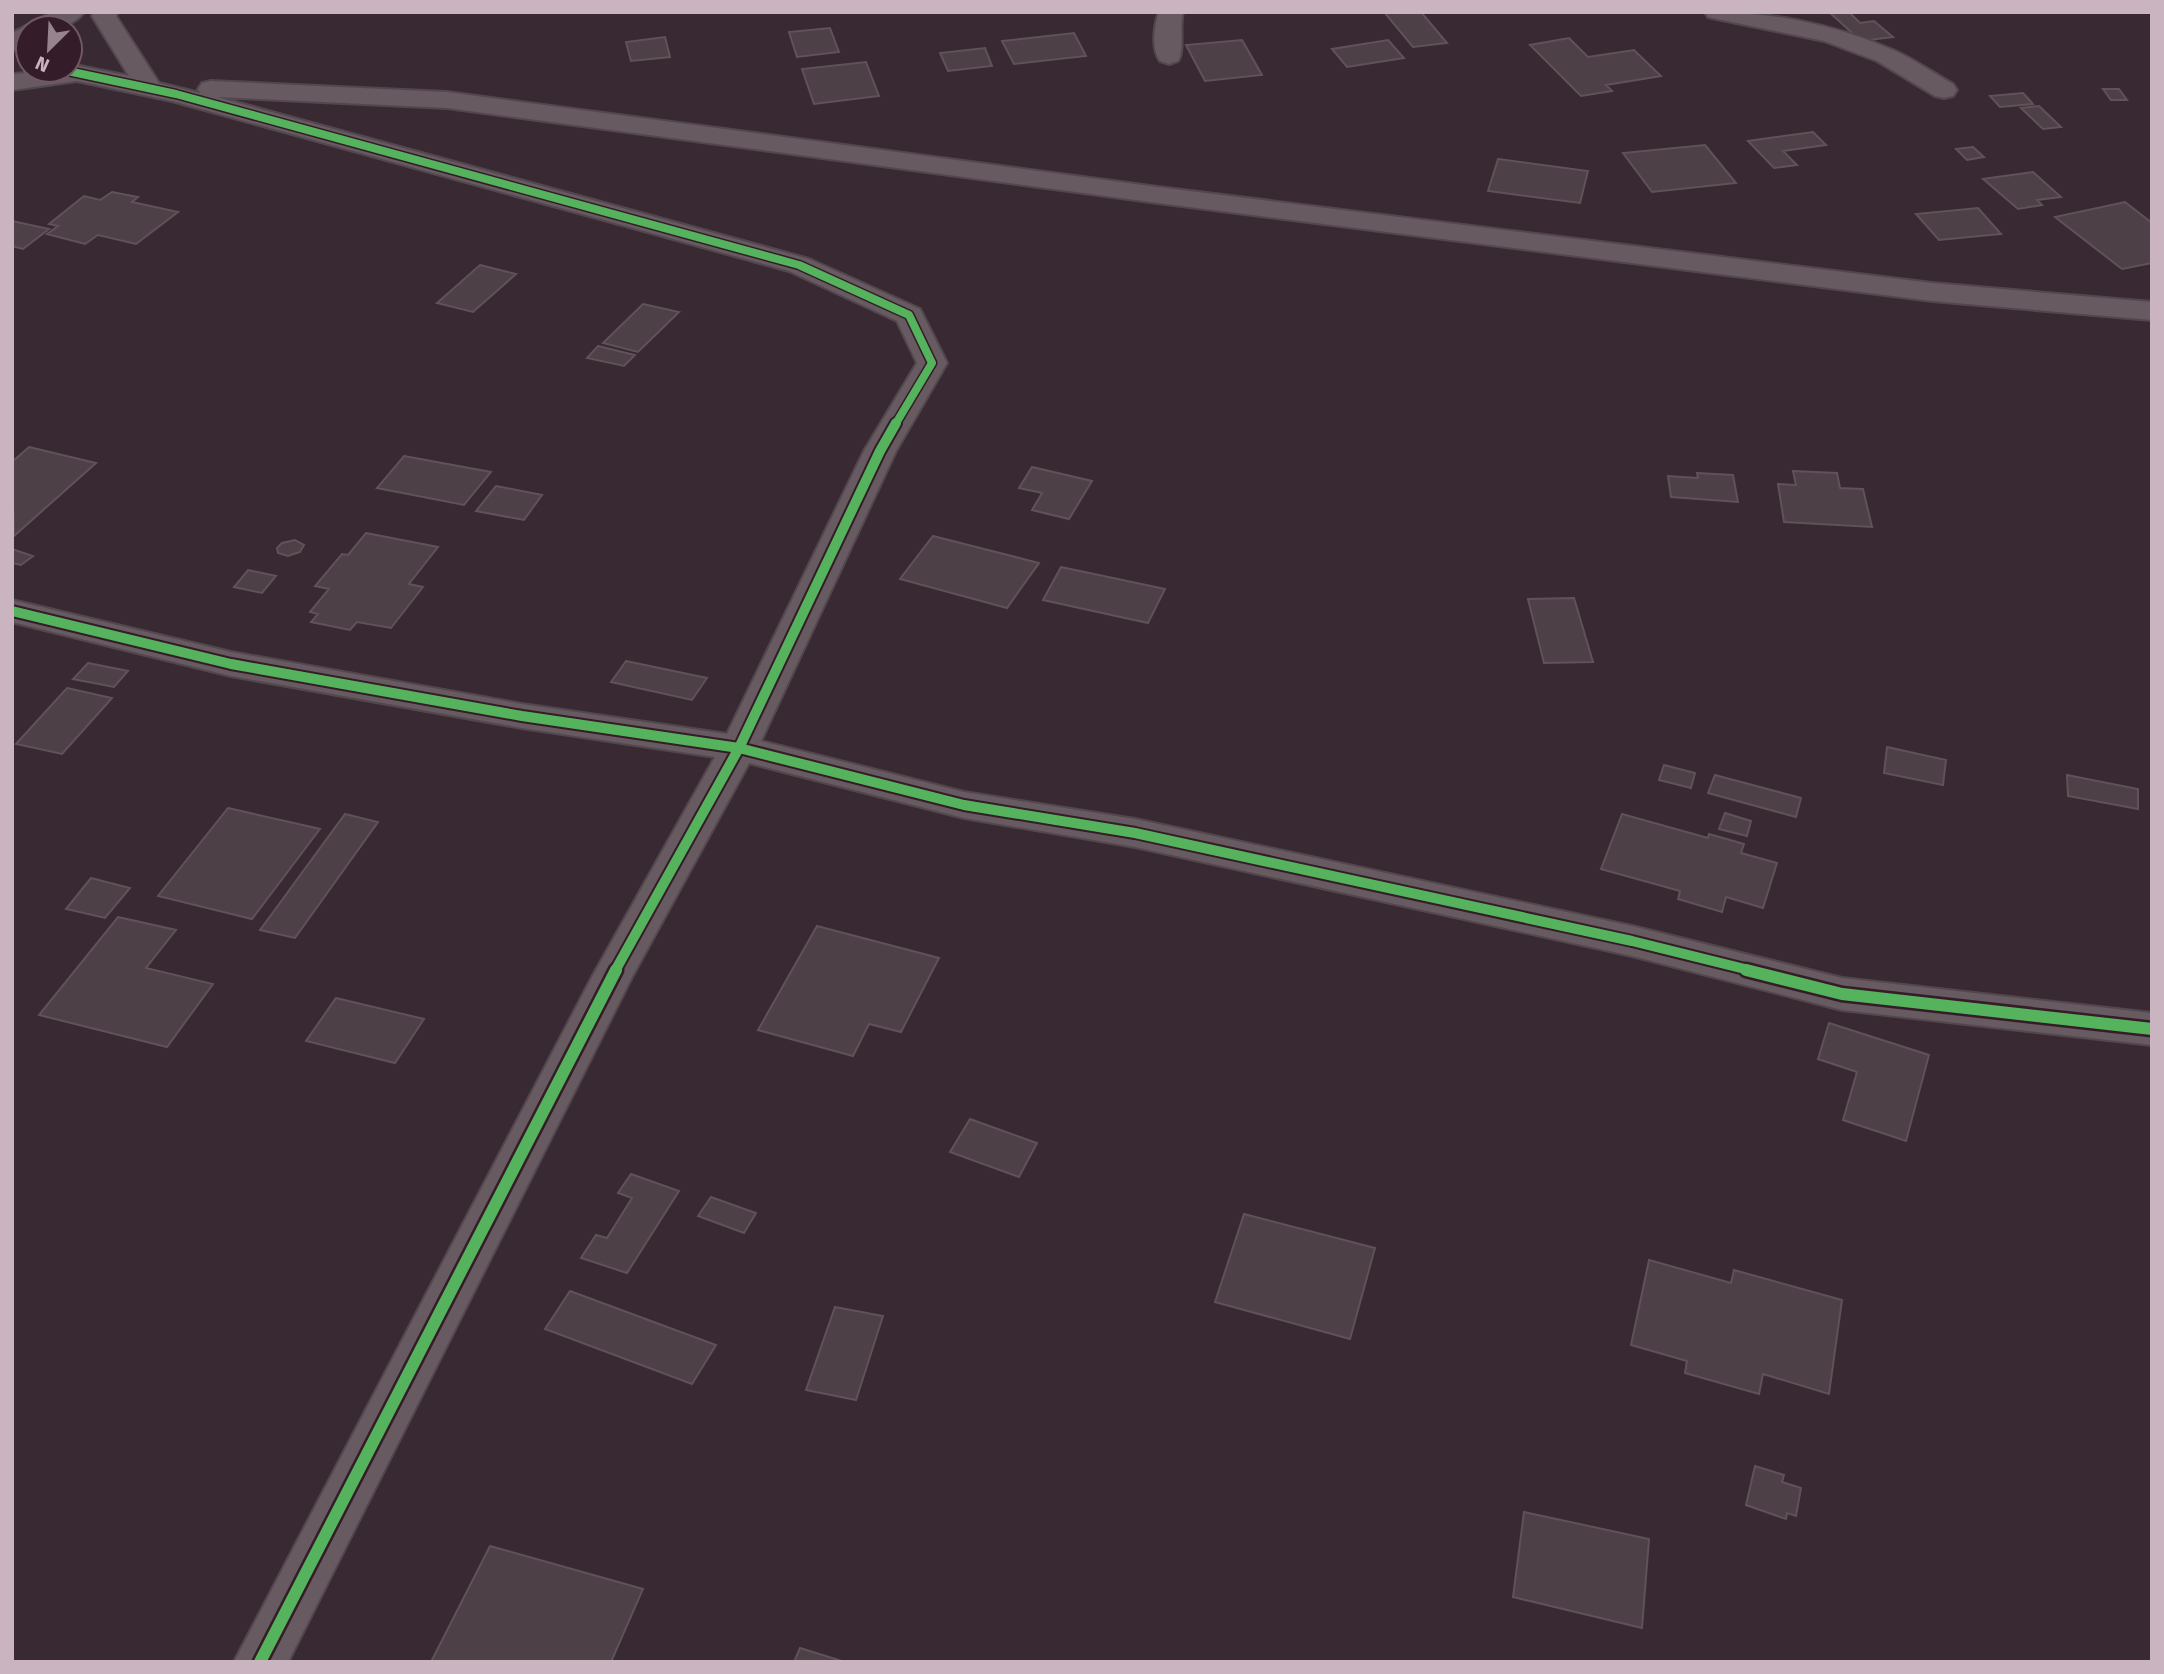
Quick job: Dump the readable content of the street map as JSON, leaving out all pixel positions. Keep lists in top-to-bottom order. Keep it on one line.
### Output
{"north":"bottom left"}
